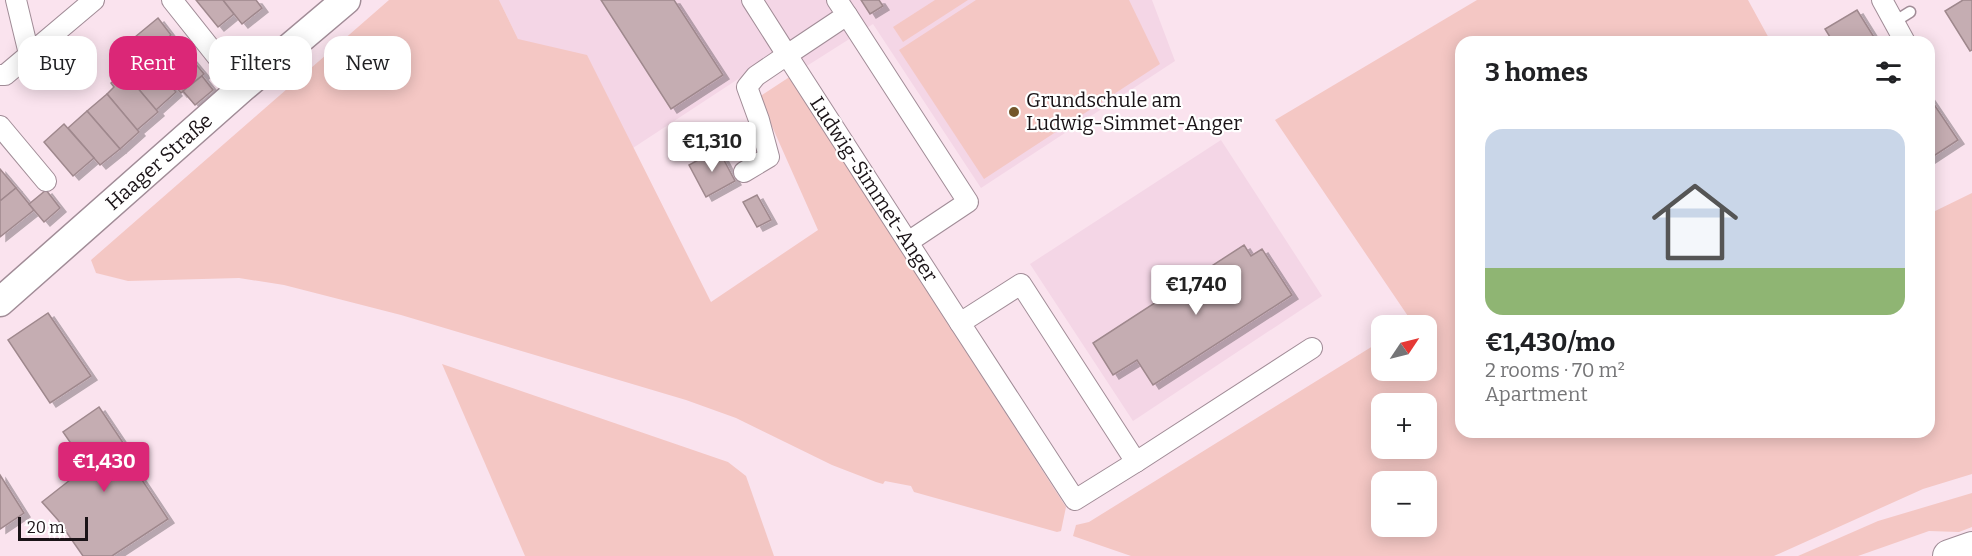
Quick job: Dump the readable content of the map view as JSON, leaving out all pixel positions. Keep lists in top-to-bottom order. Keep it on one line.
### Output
{"streets":{"street":["Haager Straße","Ludwig-Simmet-Anger"]},"places":["Grundschule am Ludwig-Simmet-Anger"],"scale_bar":"20 m","north":"top right","page":{"chip":["Buy","Rent","Filters","New"],"heading":"3 homes","list":[{"name":"€1,430/mo","note":"2 rooms · 70 m² · Apartment"}],"price":["€1,310","€1,740","€1,430"],"map_buttons":["+","−"],"scale":"20 m"}}
